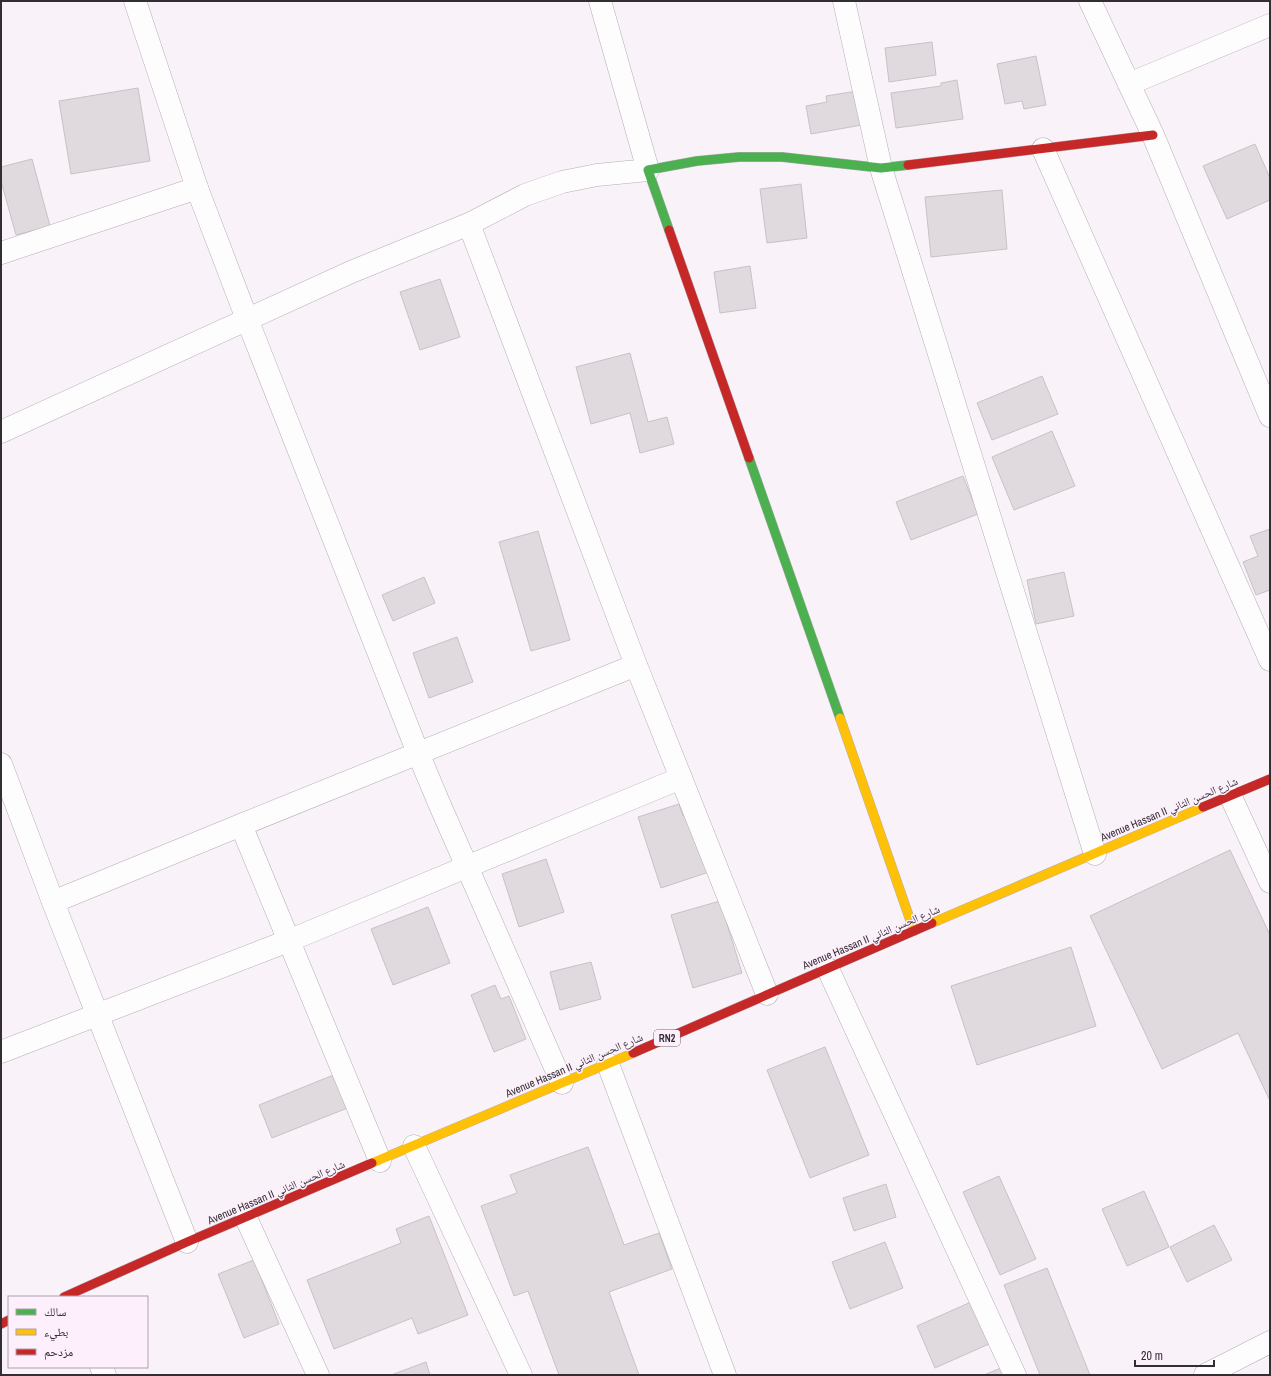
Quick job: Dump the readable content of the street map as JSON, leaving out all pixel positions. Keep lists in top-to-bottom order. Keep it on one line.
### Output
{"streets":{"main road":["Avenue Hassan II شارع الحسن الثاني","RN2"]},"legend":["سالك","بطيء","مزدحم"],"scale_bar":"20 m"}
